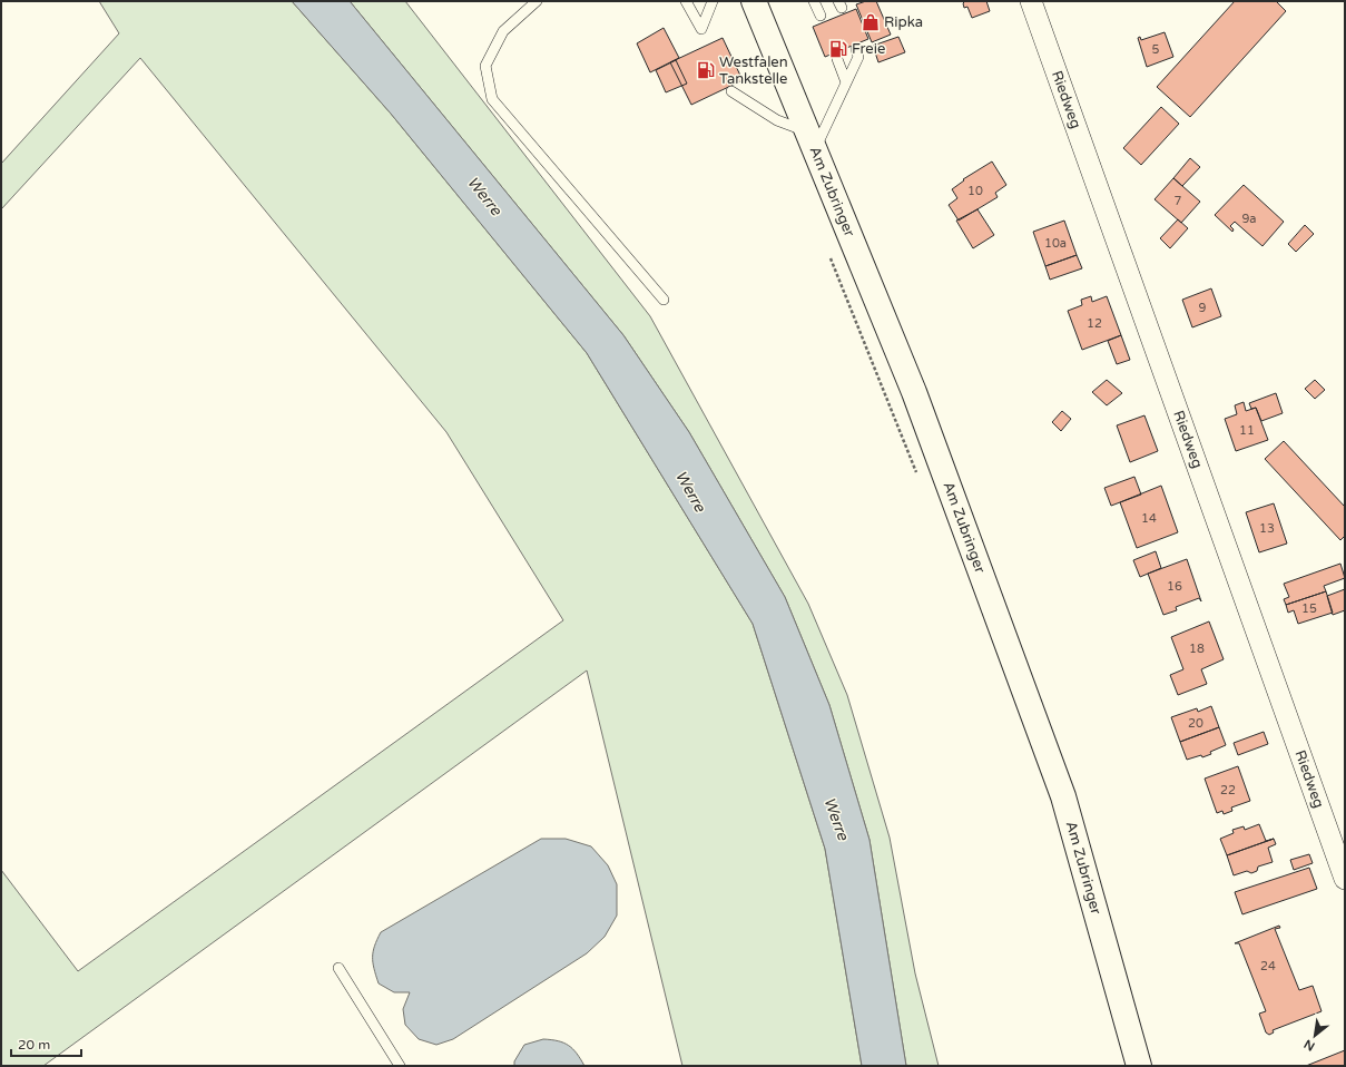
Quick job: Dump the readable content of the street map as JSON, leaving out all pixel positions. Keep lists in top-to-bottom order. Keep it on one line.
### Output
{"streets":{"main road":["Am Zubringer"],"street":["Riedweg"]},"water":["Werre"],"places":{"shop":["Ripka"],"fuel station":["Freie","Westfalen Tankstelle"]},"house_numbers":["5","10","7","9a","10a","9","12","11","14","13","16","15","18","20","22","24"],"scale_bar":"20 m","north":"bottom left"}
